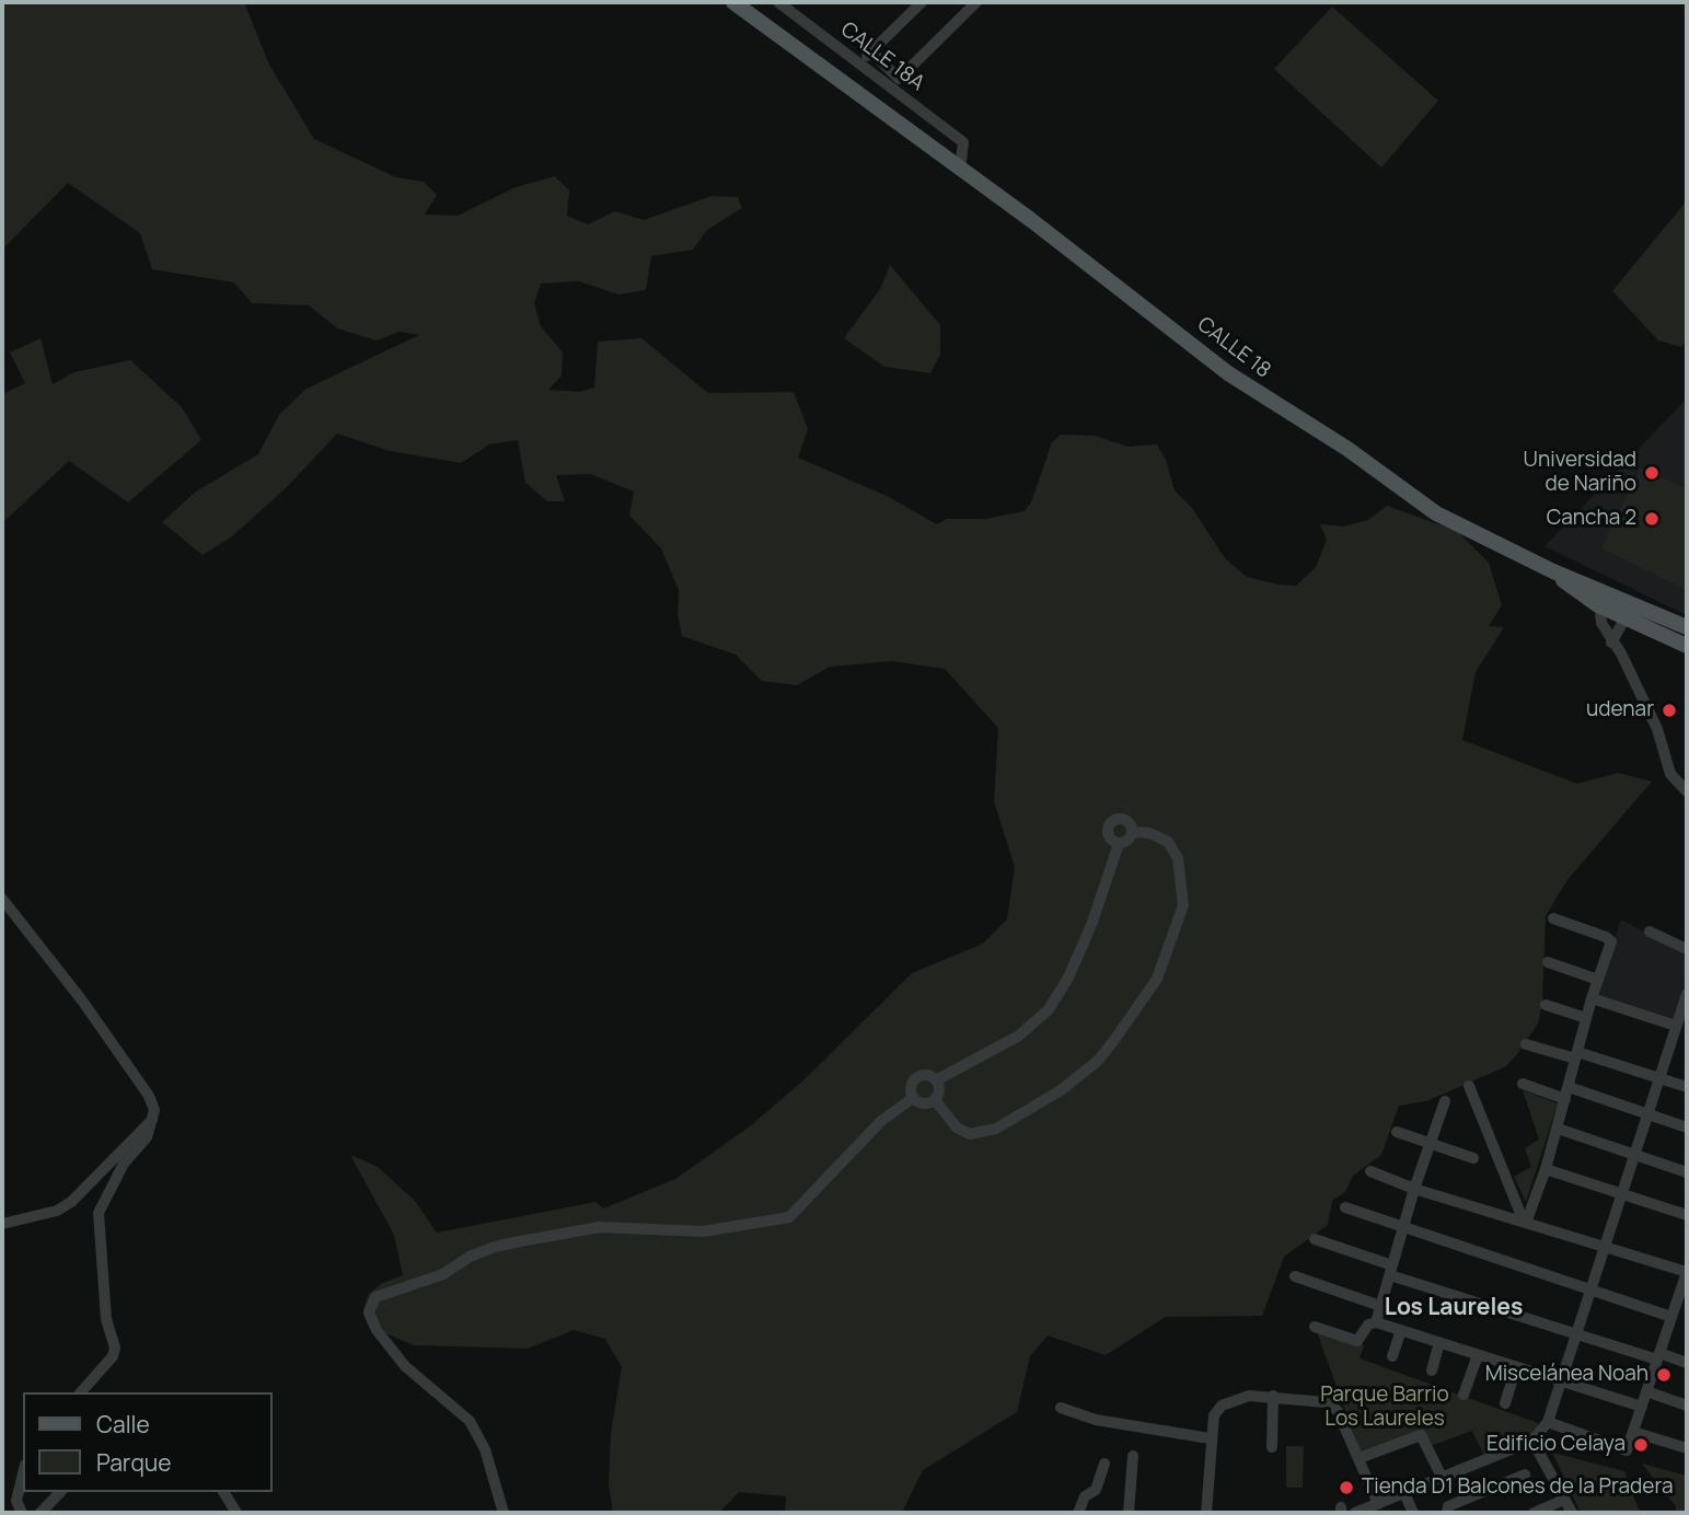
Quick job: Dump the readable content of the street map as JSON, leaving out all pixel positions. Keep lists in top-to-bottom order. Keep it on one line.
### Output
{"streets":{"main road":["CALLE 18"],"street":["CALLE 18A"]},"crossings":[["CALLE 18A","CALLE 18"]],"districts":["Los Laureles"],"parks":["Parque Barrio Los Laureles"],"places":["Universidad de Nariño","Cancha 2","udenar","Miscelánea Noah","Edificio Celaya","Tienda D1 Balcones de la Pradera"],"legend":["Calle","Parque"]}
